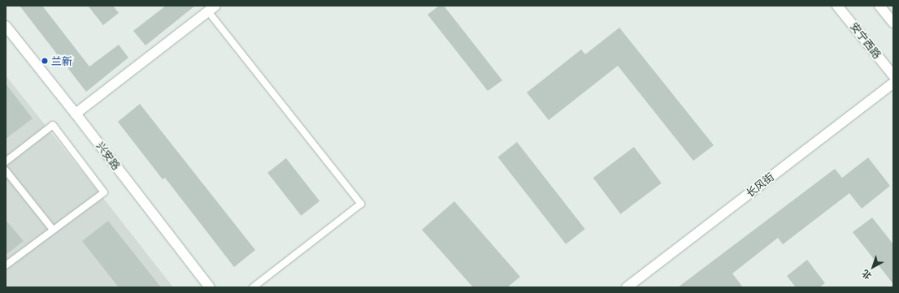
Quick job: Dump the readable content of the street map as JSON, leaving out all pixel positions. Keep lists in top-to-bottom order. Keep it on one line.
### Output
{"streets":{"street":["安宁西路","兴安路","长风街"]},"places":["兰新"],"north":"bottom left"}
